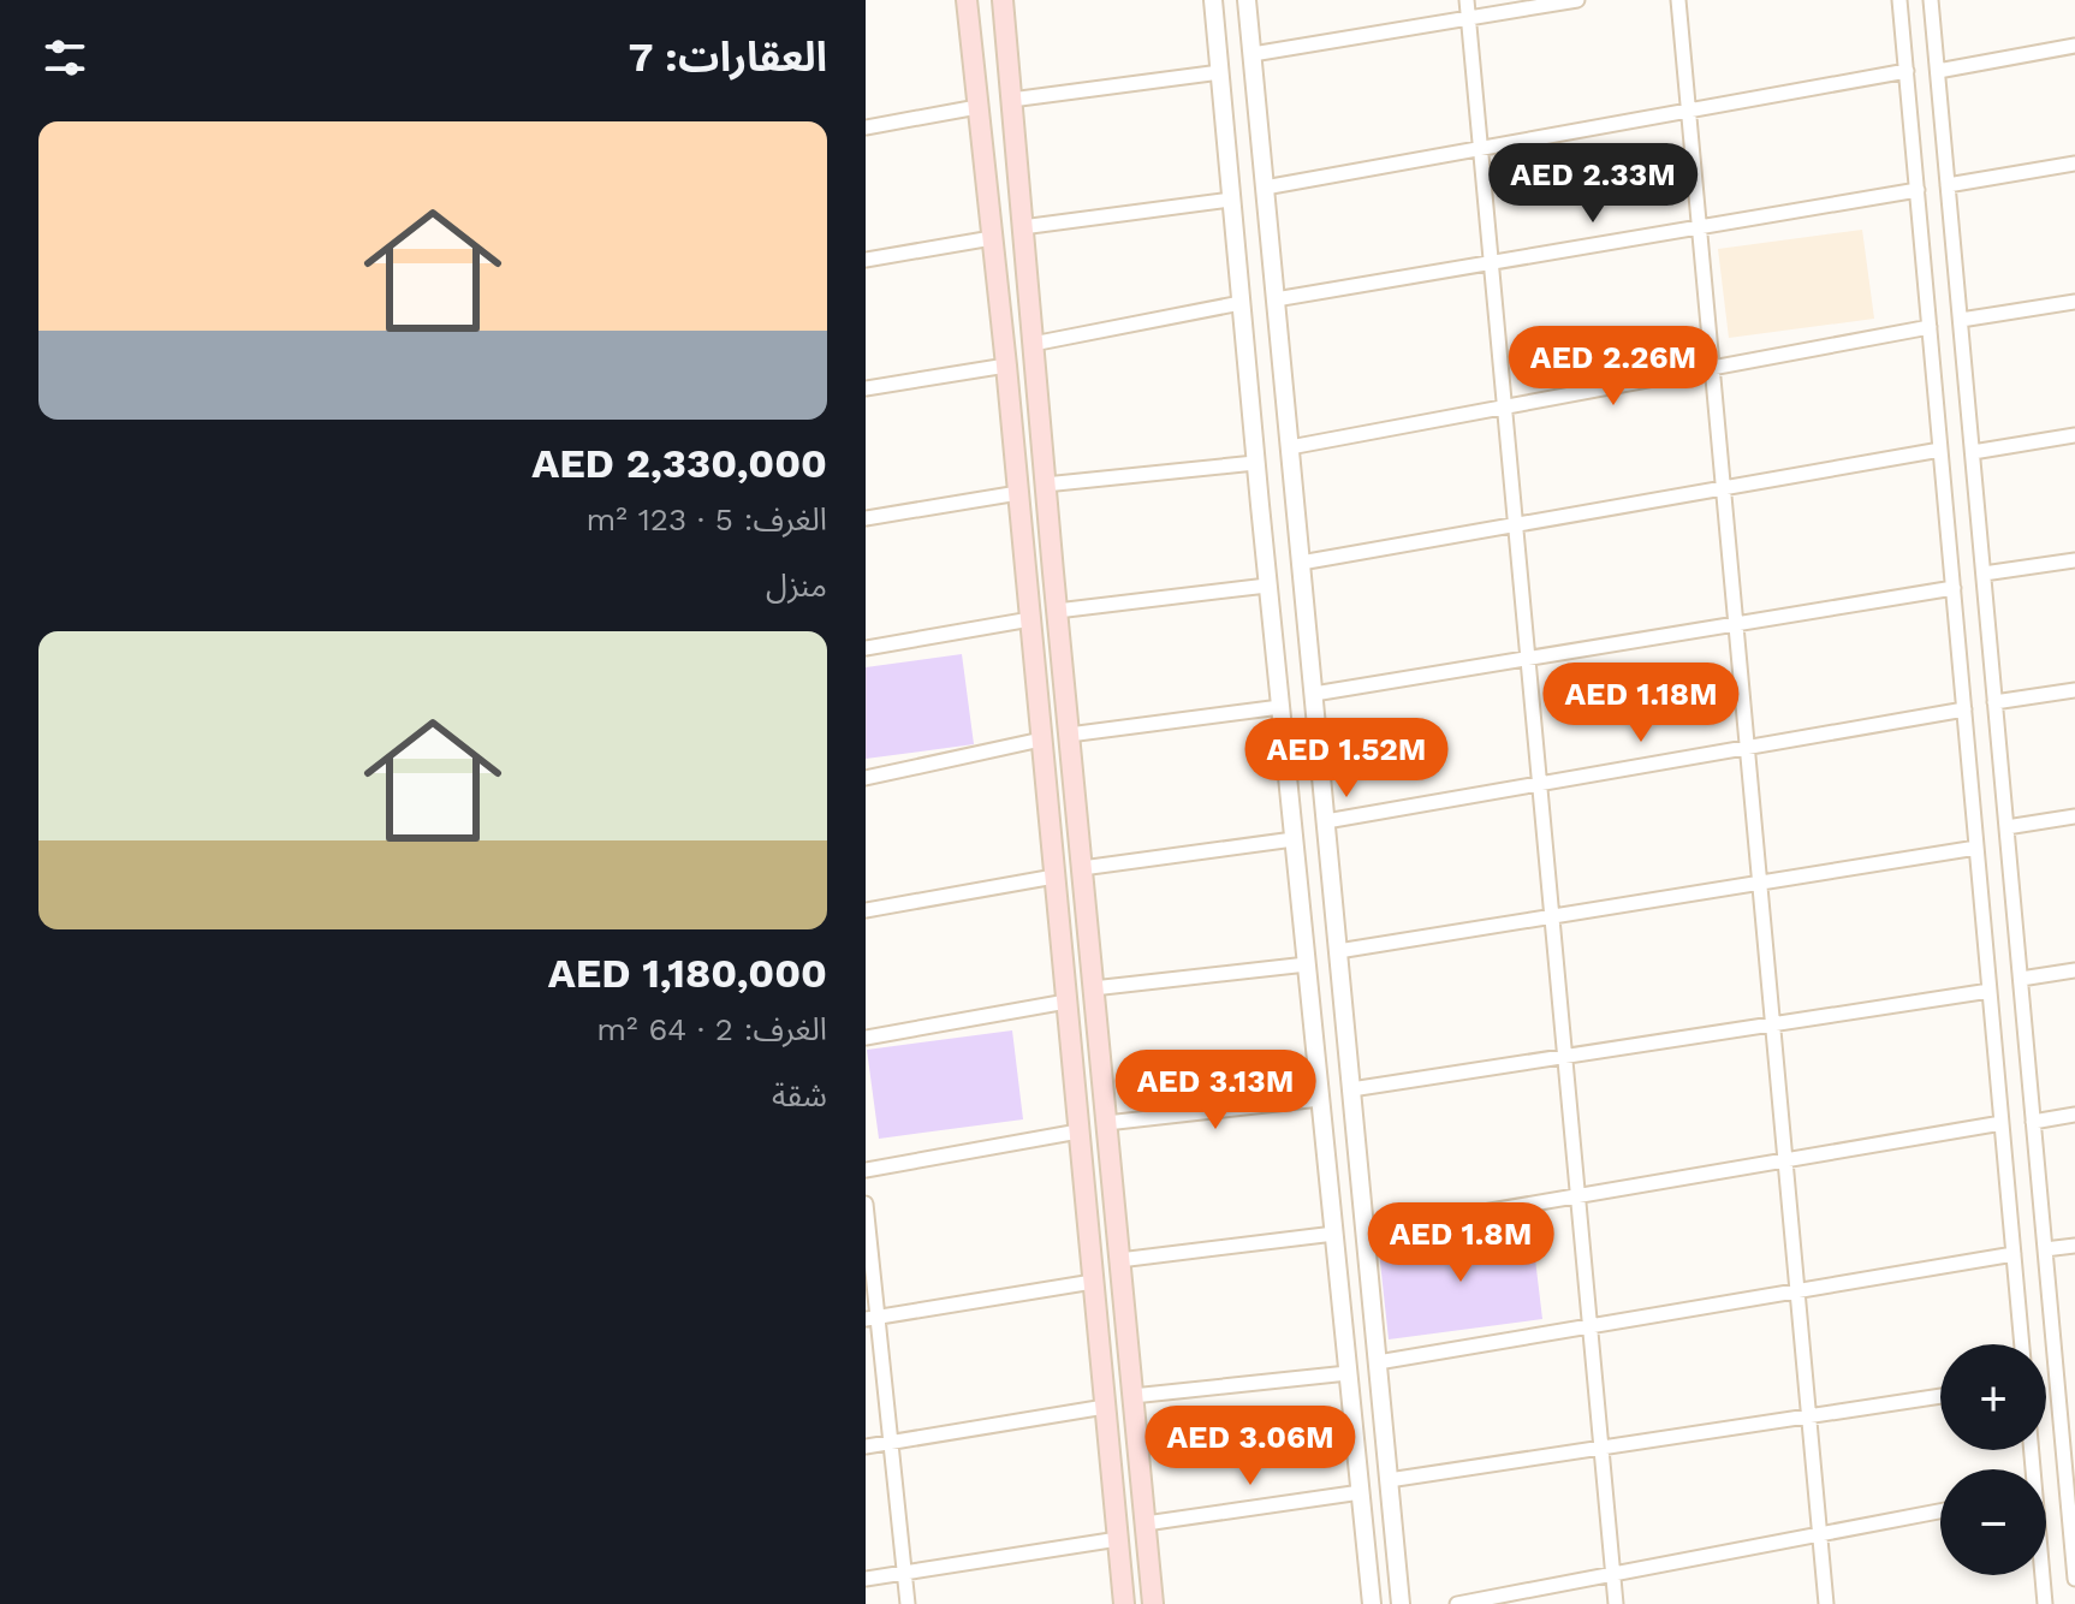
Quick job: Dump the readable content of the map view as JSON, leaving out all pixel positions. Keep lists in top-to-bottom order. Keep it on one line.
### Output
{"page":{"heading":"العقارات: 7","list":[{"name":"AED 2,330,000","note":"الغرف: 5 · 123 m² · منزل"},{"name":"AED 1,180,000","note":"الغرف: 2 · 64 m² · شقة"}],"price":["AED 2.33M","AED 2.26M","AED 1.18M","AED 1.52M","AED 3.13M","AED 1.8M","AED 3.06M"],"map_buttons":["+","−"]}}
